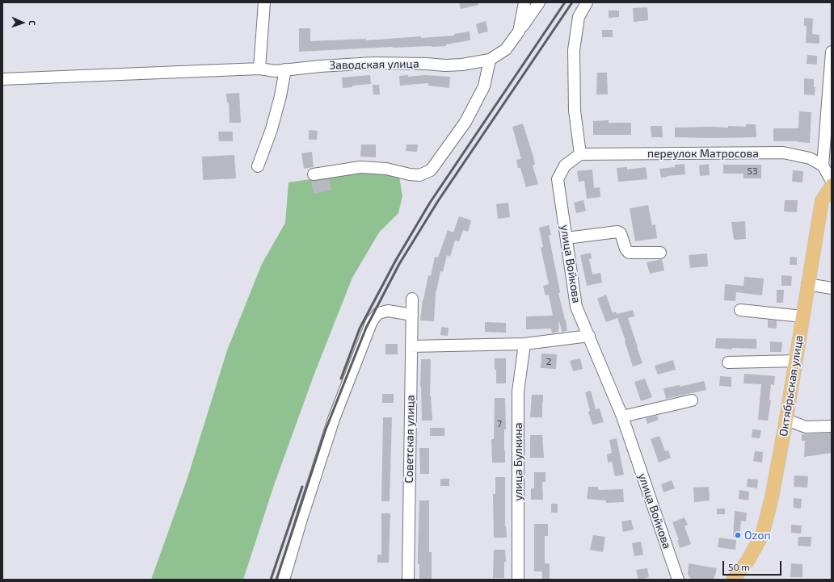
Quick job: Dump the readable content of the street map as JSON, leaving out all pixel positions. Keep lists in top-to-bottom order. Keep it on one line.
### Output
{"streets":{"main road":["Октябрьская улица"],"street":["Заводская улица","переулок Матросова","улица Войкова","Советская улица","улица Булкина"]},"crossings":[["переулок Матросова","улица Войкова"]],"places":["Ozon"],"house_numbers":["53","2","7"],"scale_bar":"50 m","north":"right"}
